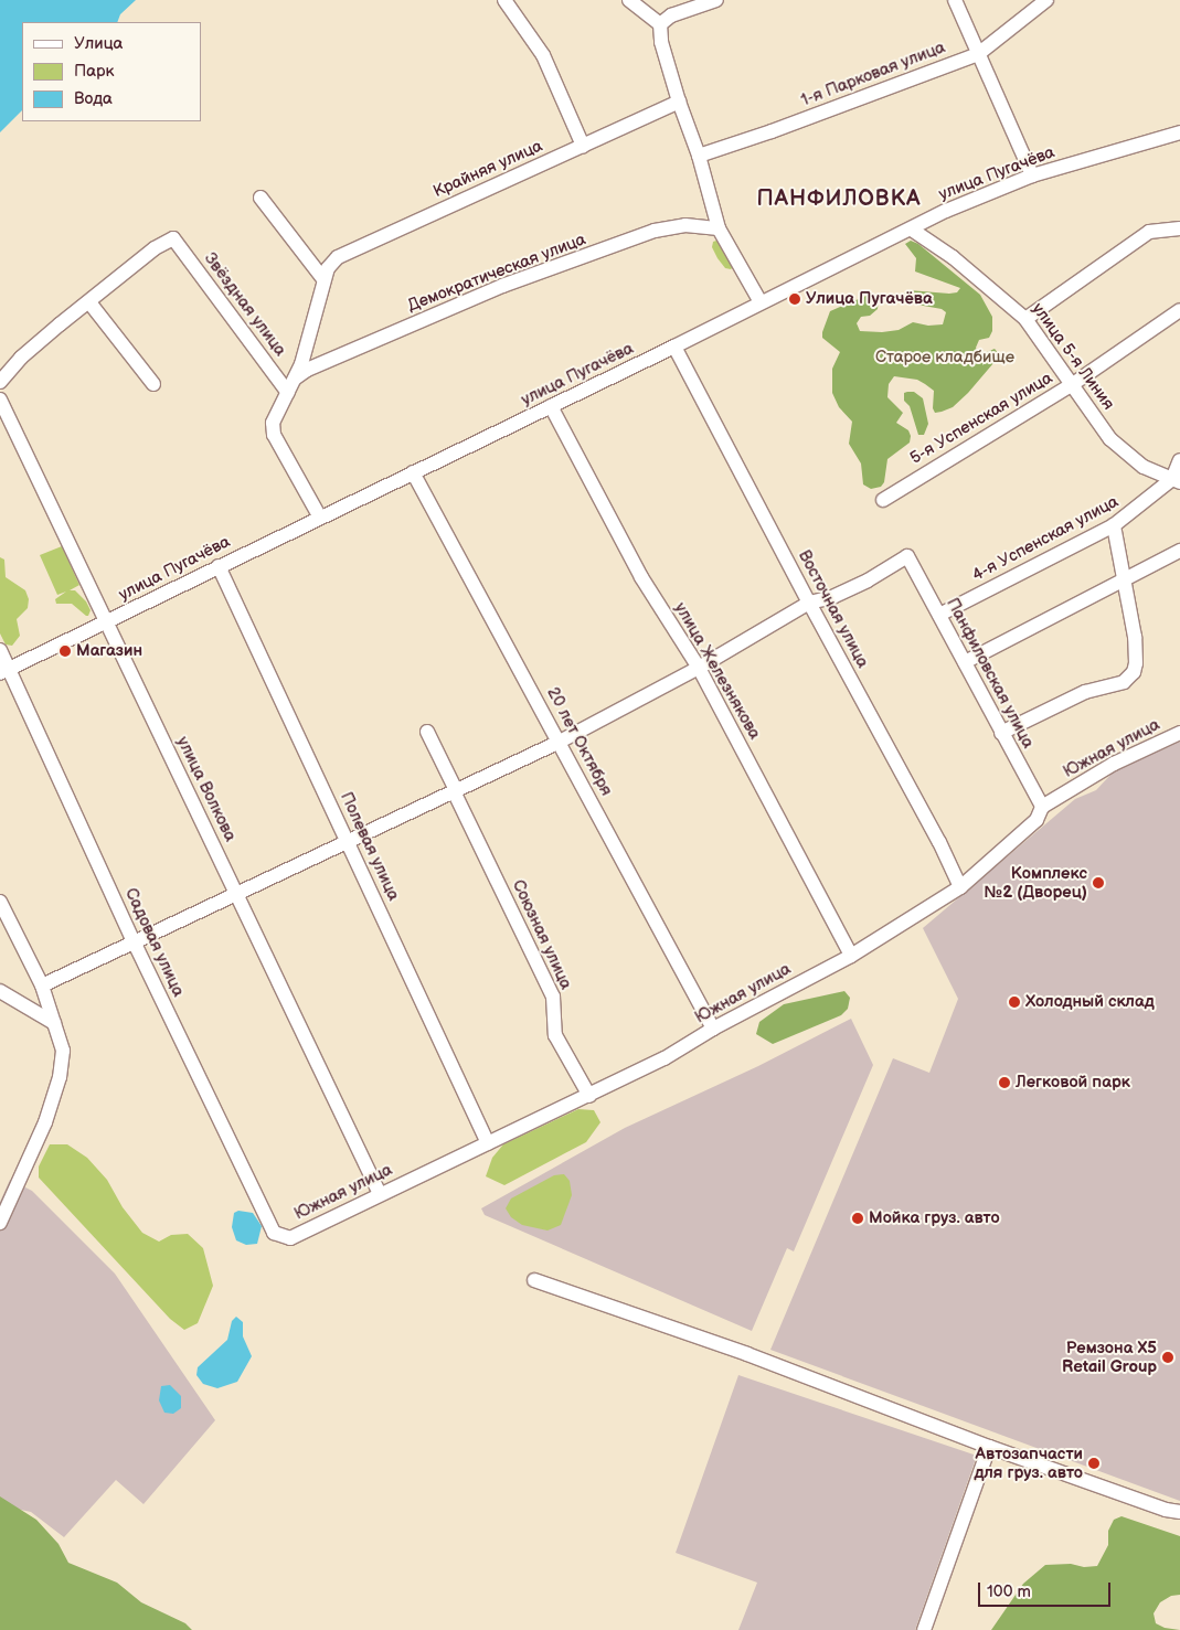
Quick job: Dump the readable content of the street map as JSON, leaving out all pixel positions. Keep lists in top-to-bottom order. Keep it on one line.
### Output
{"streets":{"street":["1-я Парковая улица","Крайняя улица","улица Пугачёва","Демократическая улица","Звёздная улица","улица 5-я Линия","5-я Успенская улица","4-я Успенская улица","Восточная улица","улица Железнякова","Панфиловская улица","20 лет Октября","Южная улица","улица Волкова","Полевая улица","Союзная улица","Садовая улица"]},"crossings":[["улица Пугачёва","улица 5-я Линия"],["улица Пугачёва","Восточная улица"],["улица Пугачёва","улица Железнякова"],["улица Пугачёва","20 лет Октября"],["улица Пугачёва","улица Волкова"],["улица Пугачёва","Полевая улица"],["улица Пугачёва","Садовая улица"],["улица 5-я Линия","5-я Успенская улица"],["улица 5-я Линия","4-я Успенская улица"],["4-я Успенская улица","Панфиловская улица"],["Восточная улица","Панфиловская улица"],["Восточная улица","Южная улица"],["улица Железнякова","Южная улица"],["Панфиловская улица","Южная улица"],["20 лет Октября","Южная улица"],["Южная улица","улица Волкова"],["Южная улица","Полевая улица"],["Южная улица","Союзная улица"],["Южная улица","Садовая улица"]],"districts":["ПАНФИЛОВКА"],"parks":["Старое кладбище"],"places":["Улица Пугачёва","Магазин","Комплекс №2 (Дворец)","Холодный склад","Легковой парк","Мойка груз. авто","Ремзона X5 Retail Group","Автозапчасти для груз. авто"],"legend":["Улица","Парк","Вода"],"scale_bar":"100 m"}
